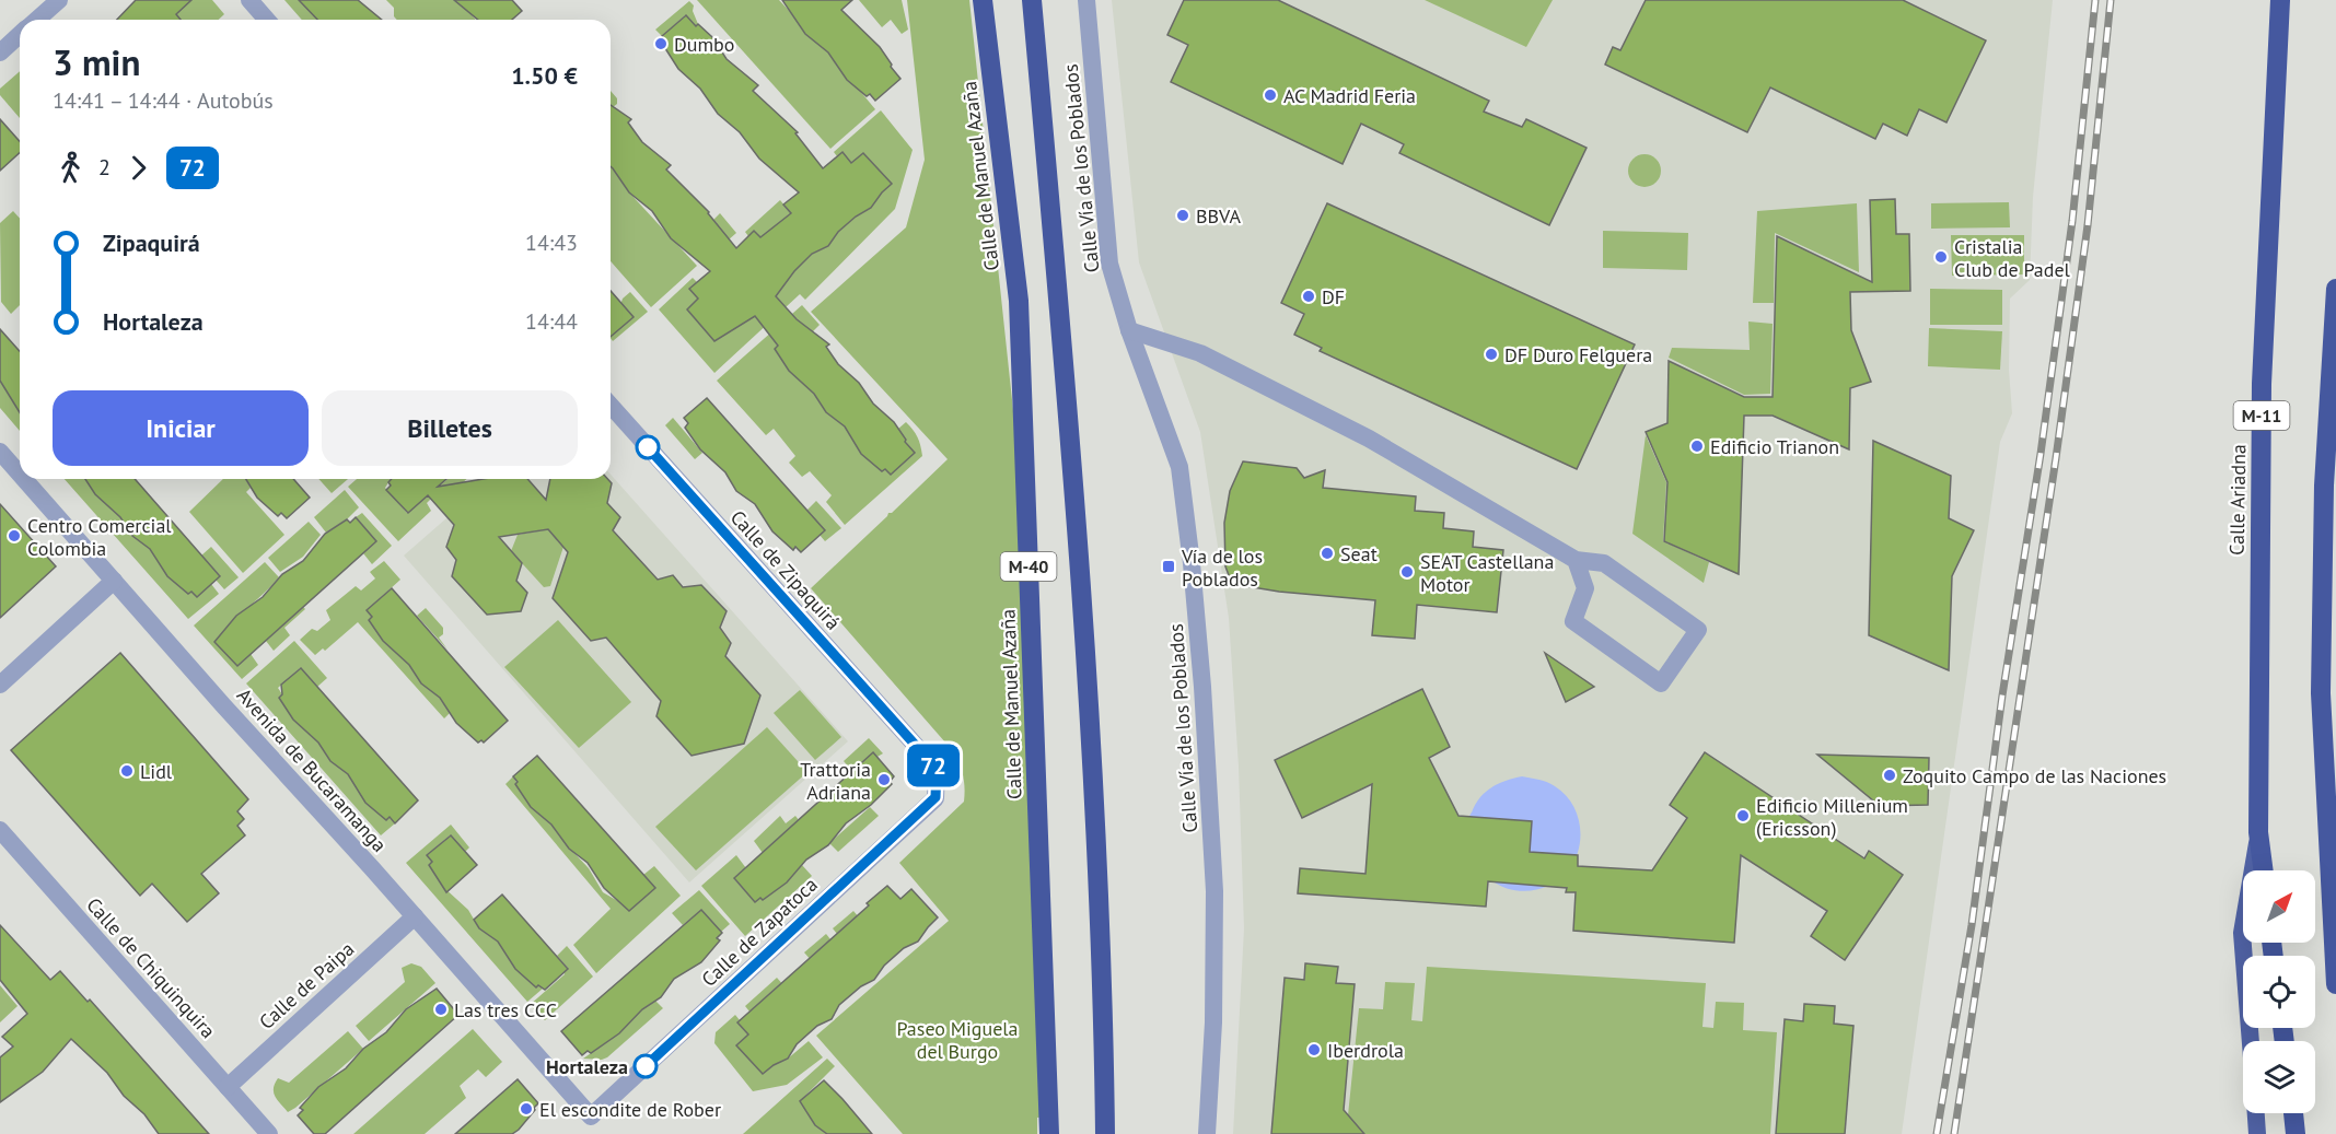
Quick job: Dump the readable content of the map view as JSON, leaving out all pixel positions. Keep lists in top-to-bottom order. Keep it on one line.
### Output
{"streets":{"highway":["Calle de Manuel Azaña","M-11","Calle Ariadna","M-40"],"street":["Calle Vía de los Poblados","Calle de Zipaquirá","Avenida de Bucaramanga","Calle de Zapatoca","Calle de Chiquinquira","Calle de Paipa"]},"crossings":[["Calle de Zipaquirá","Calle de Zapatoca"],["Avenida de Bucaramanga","Calle de Zapatoca"],["Avenida de Bucaramanga","Calle de Paipa"],["Calle de Chiquinquira","Calle de Paipa"]],"parks":["Paseo Miguela del Burgo"],"places":{"other":["Dumbo","AC Madrid Feria","BBVA","Cristalia Club de Padel","DF","DF Duro Felguera","Edificio Trianon","Centro Comercial Colombia","Seat","SEAT Castellana Motor","Lidl","Zoquito Campo de las Naciones","Trattoria Adriana","Edificio Millenium (Ericsson)","Las tres CCC","Iberdrola","Hortaleza","El escondite de Rober"],"transit":["Vía de los Poblados"]},"lines":["bus line 72"],"north":"top right","page":{"on_map":"72","heading":["3 min","14:41 – 14:44 · Autobús","1.50 €"],"legs":["2","72"],"list":[{"name":"Zipaquirá","value":"14:43"},{"name":"Hortaleza","value":"14:44"}],"buttons":["Iniciar","Billetes"]}}
